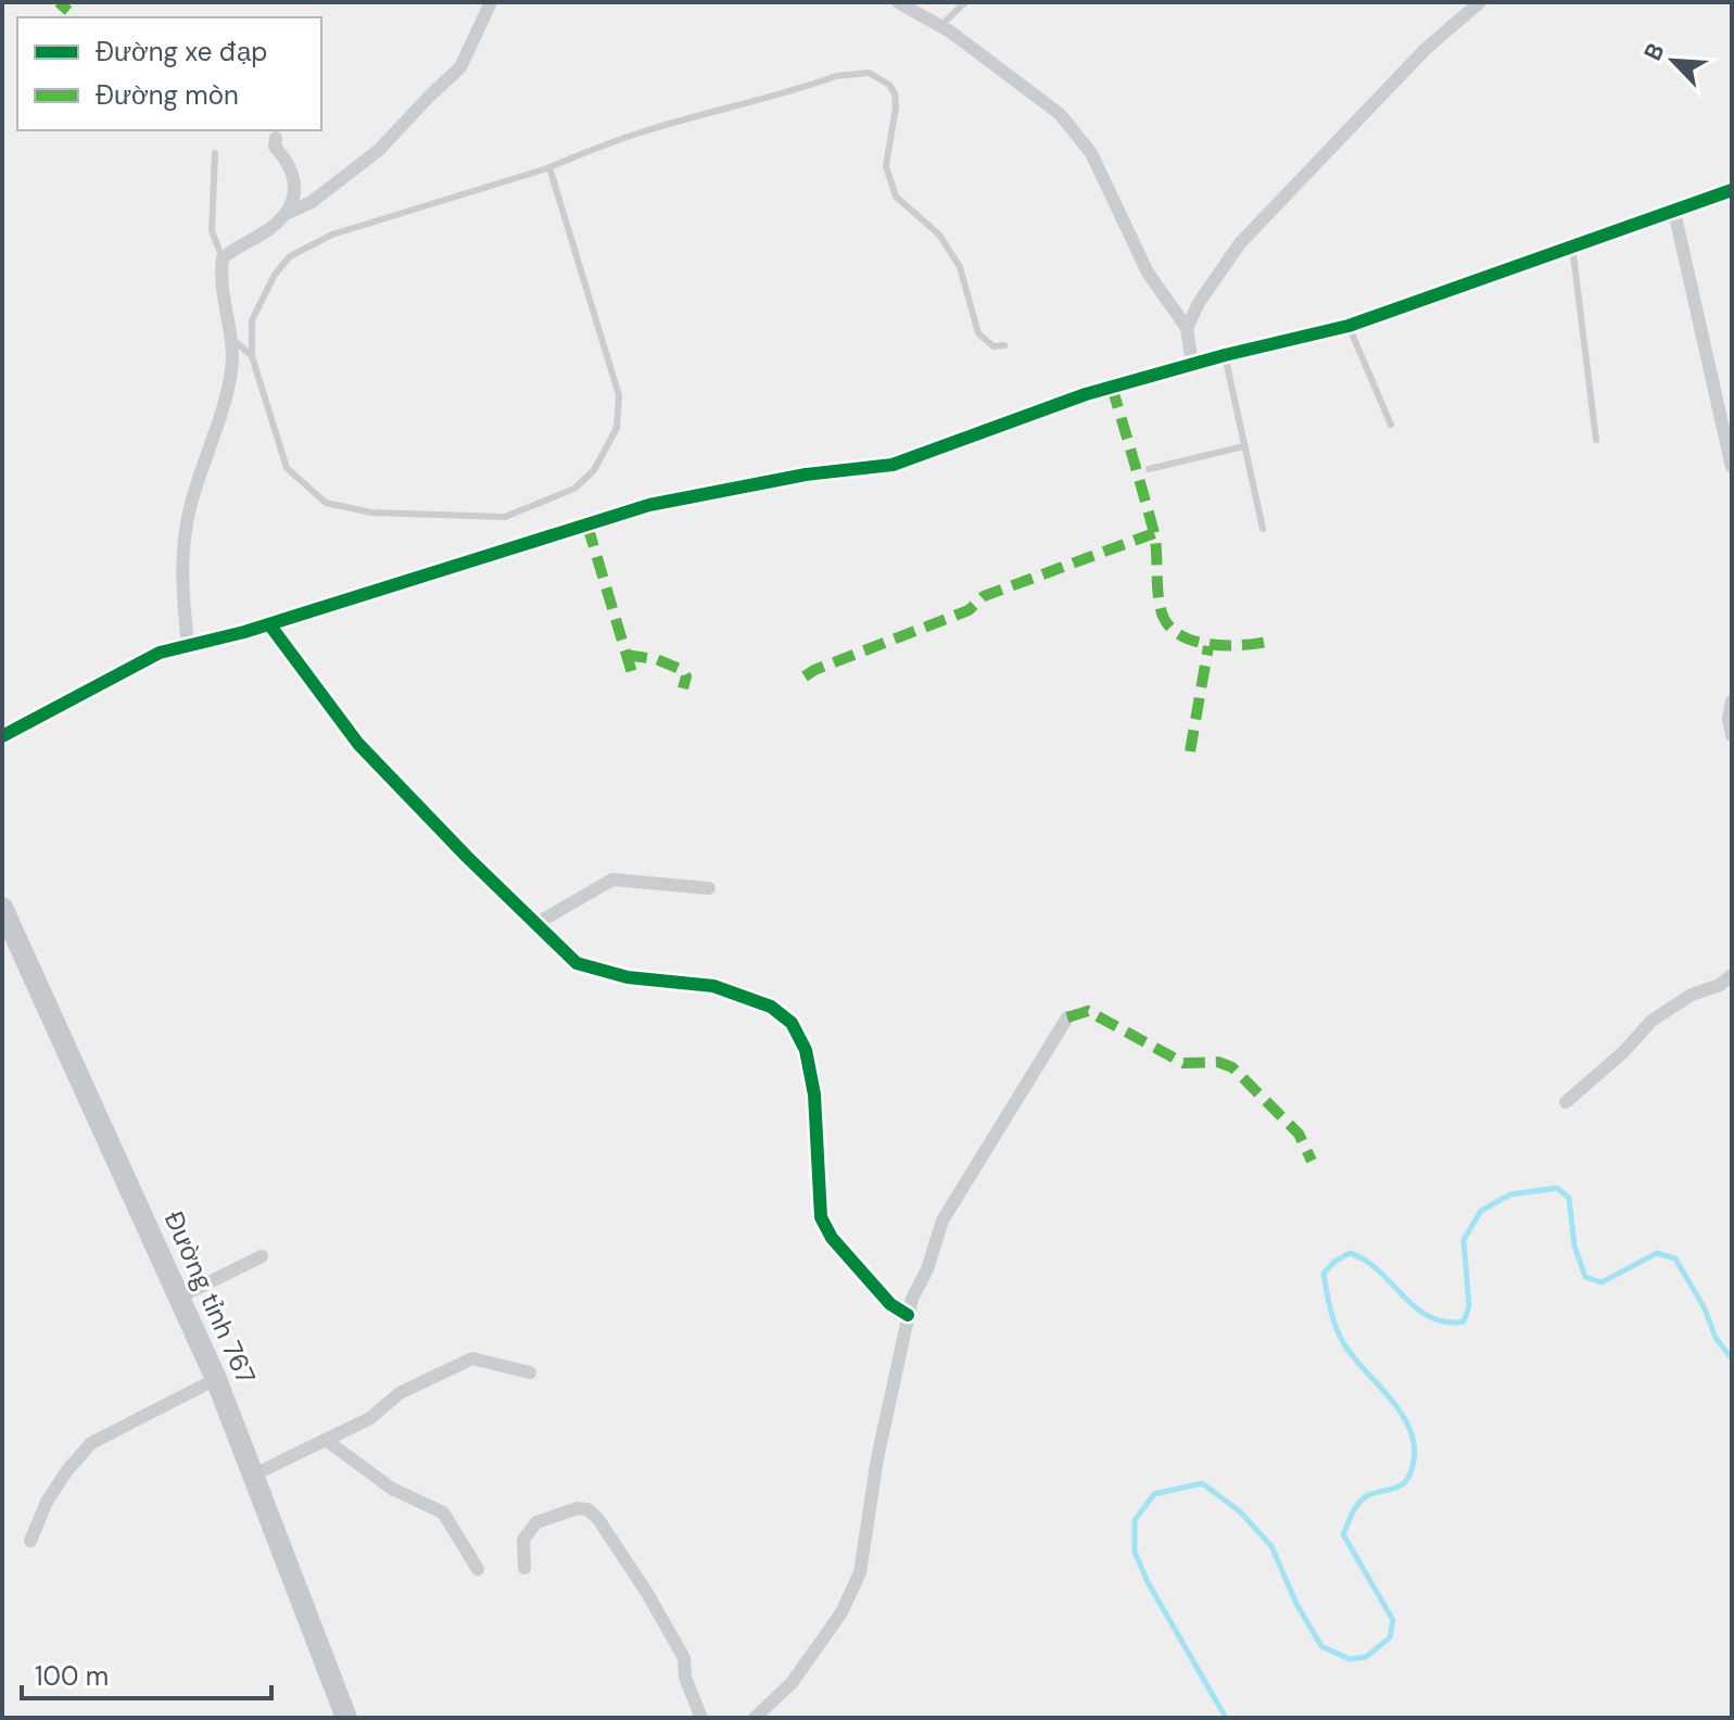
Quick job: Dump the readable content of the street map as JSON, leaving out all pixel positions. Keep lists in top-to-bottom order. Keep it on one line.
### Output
{"streets":{"main road":["Đường tỉnh 767"]},"legend":["Đường xe đạp","Đường mòn"],"scale_bar":"100 m","north":"top left"}
